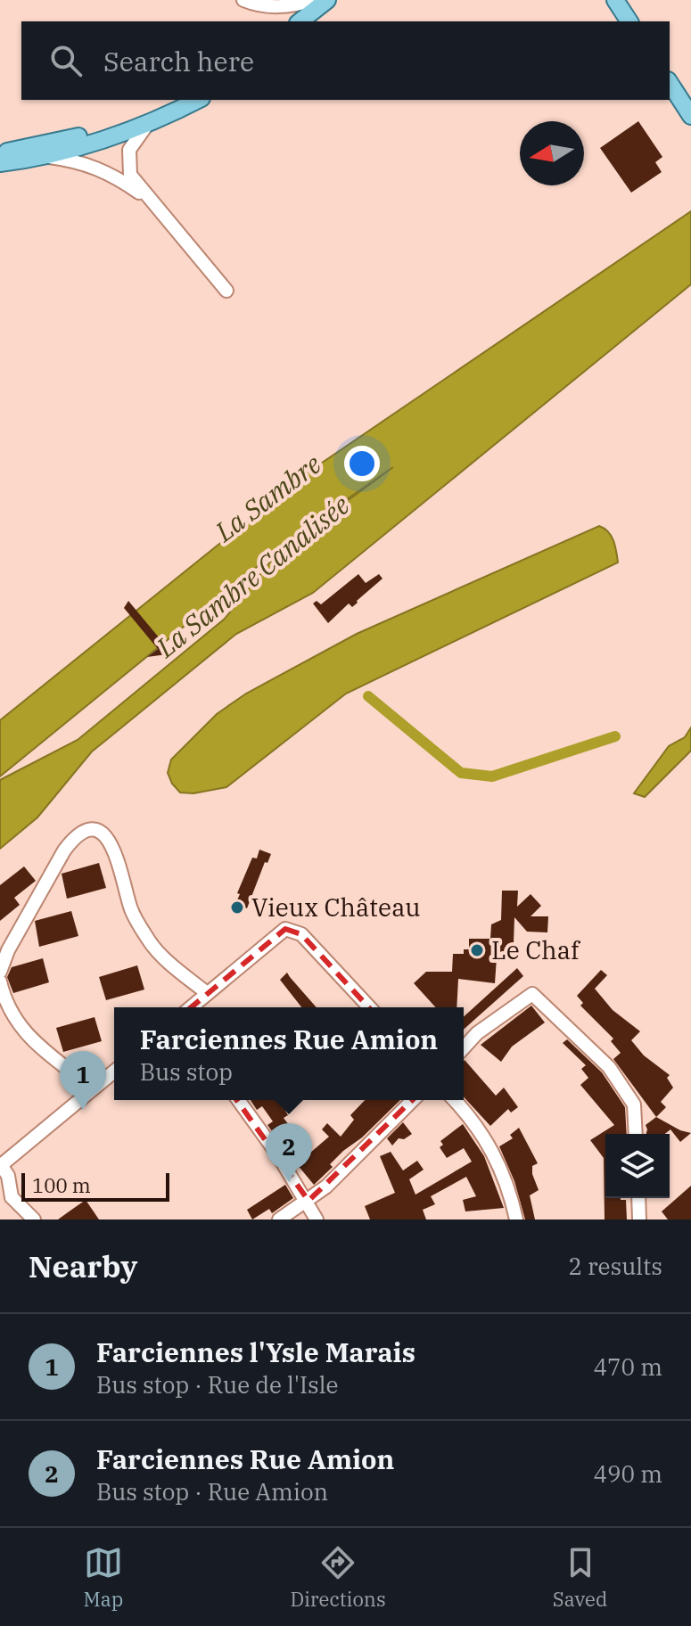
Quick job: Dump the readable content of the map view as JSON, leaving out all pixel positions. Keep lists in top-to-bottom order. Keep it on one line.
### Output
{"water":["La Sambre","La Sambre Canalisée"],"places":["Vieux Château","Le Chaf"],"scale_bar":"100 m","north":"left","page":{"search":"Search here","popup":["Farciennes Rue Amion","Bus stop"],"pins":["1","2"],"scale":"100 m","heading":["Nearby","2 results"],"list":[{"mark":"1","name":"Farciennes l'Ysle Marais","note":"Bus stop · Rue de l'Isle","value":"470 m"},{"mark":"2","name":"Farciennes Rue Amion","note":"Bus stop · Rue Amion","value":"490 m"}],"nav":["Map","Directions","Saved"]}}
